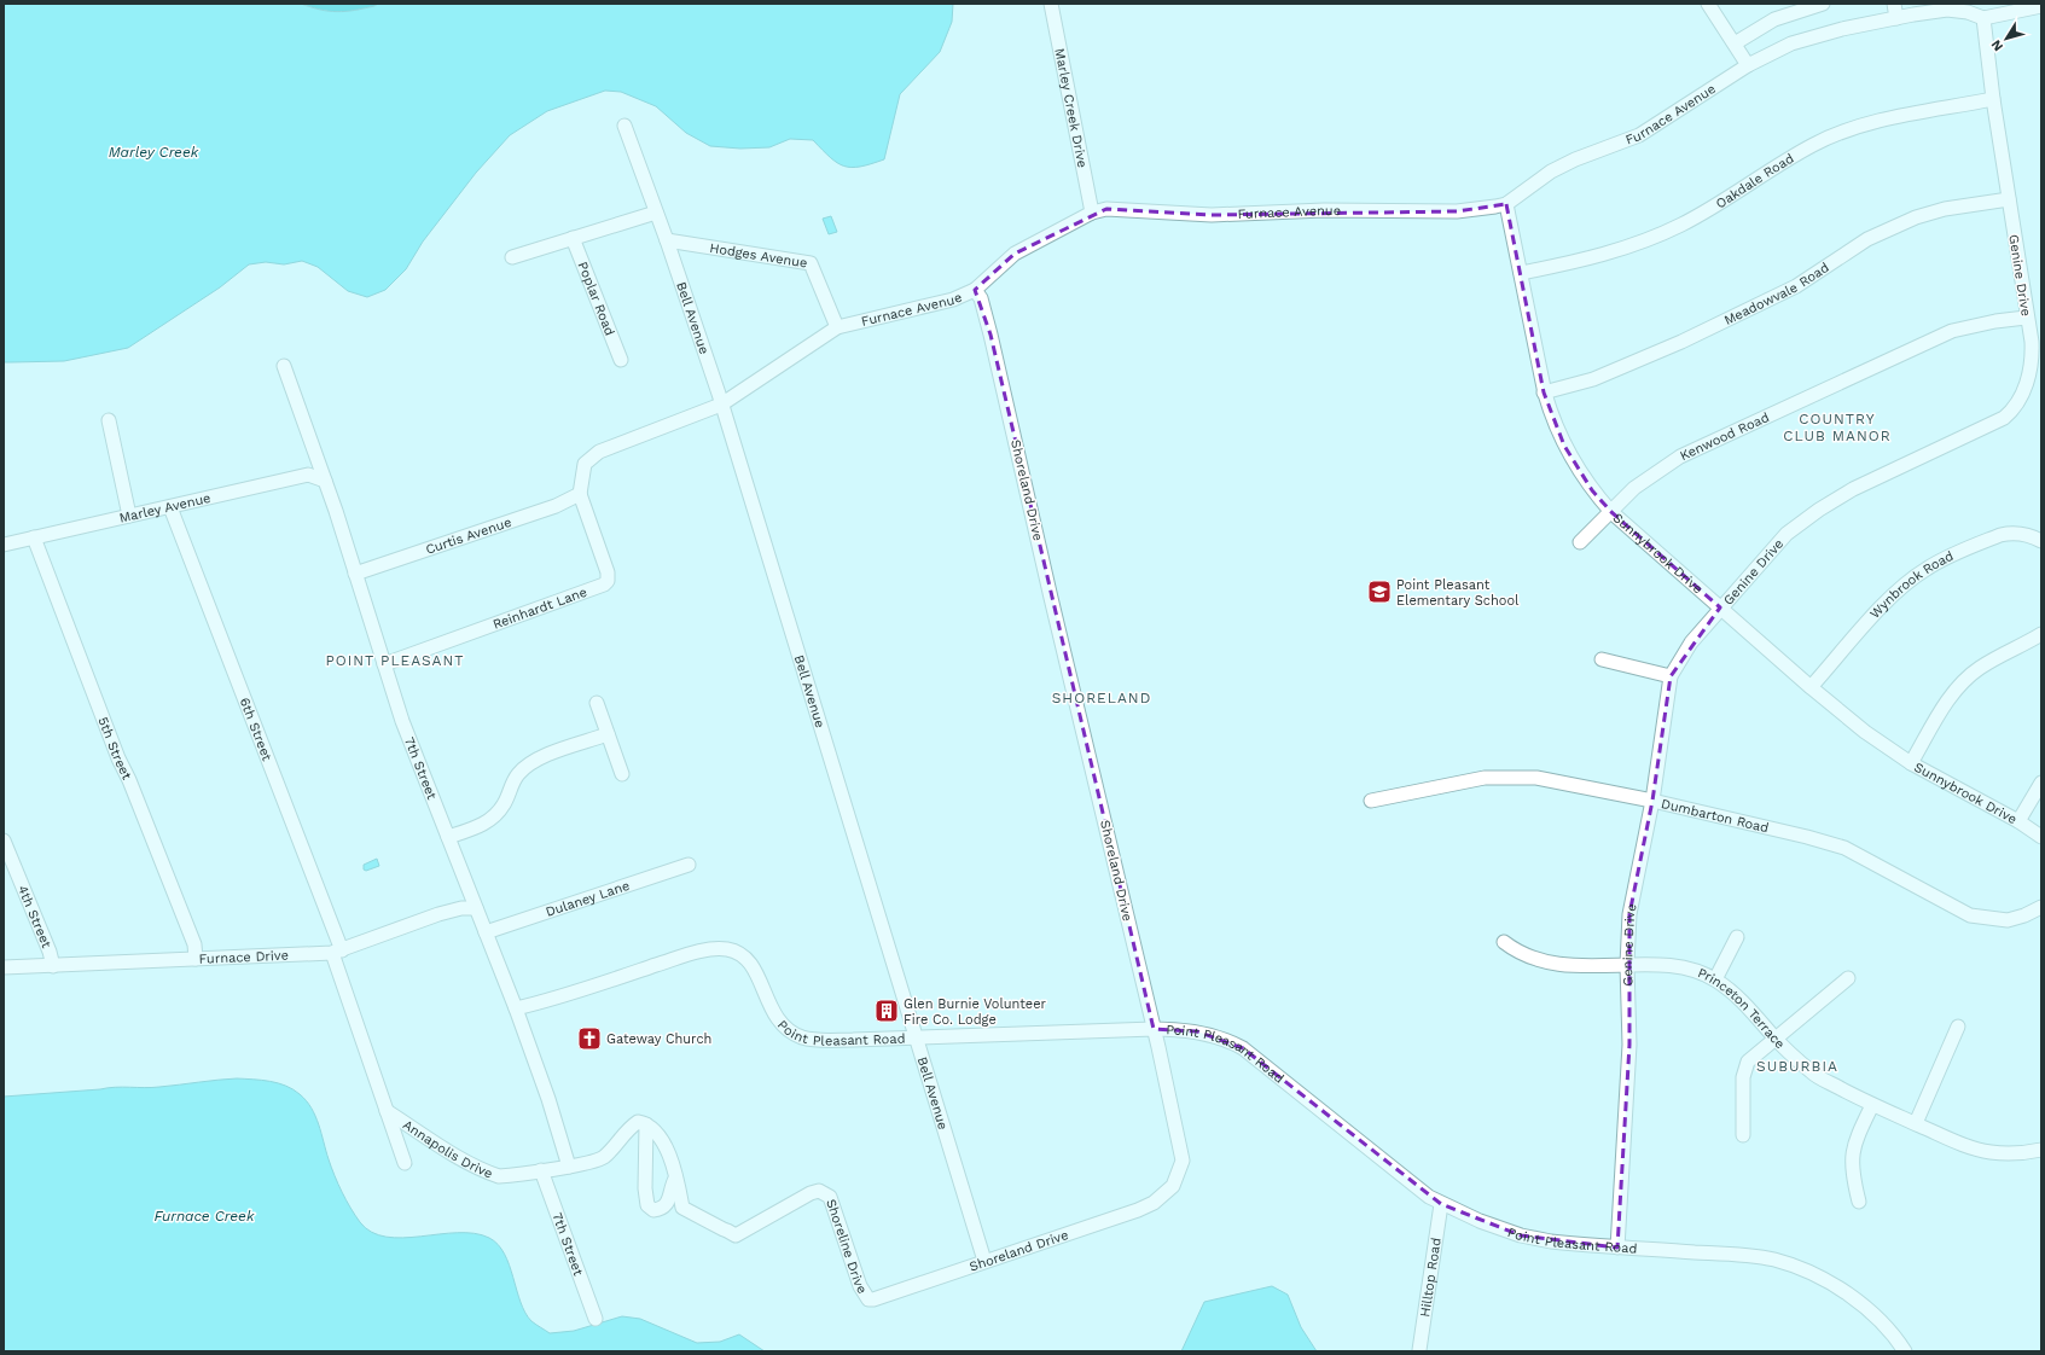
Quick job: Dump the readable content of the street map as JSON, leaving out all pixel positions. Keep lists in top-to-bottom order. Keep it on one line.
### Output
{"streets":{"street":["Marley Creek Drive","Furnace Avenue","Oakdale Road","Hodges Avenue","Genine Drive","Meadowvale Road","Poplar Road","Bell Avenue","Kenwood Road","Shoreland Drive","Marley Avenue","Curtis Avenue","Sunnybrook Drive","Wynbrook Road","Reinhardt Lane","6th Street","5th Street","7th Street","Dumbarton Road","Dulaney Lane","4th Street","Furnace Drive","Princeton Terrace","Point Pleasant Road","Annapolis Drive","Shoreline Drive","Hilltop Road"]},"crossings":[["Marley Creek Drive","Furnace Avenue"],["Furnace Avenue","Hodges Avenue"],["Furnace Avenue","Genine Drive"],["Furnace Avenue","Bell Avenue"],["Furnace Avenue","Shoreland Drive"],["Furnace Avenue","Curtis Avenue"],["Furnace Avenue","Sunnybrook Drive"],["Furnace Avenue","Reinhardt Lane"],["Oakdale Road","Genine Drive"],["Oakdale Road","Sunnybrook Drive"],["Hodges Avenue","Bell Avenue"],["Genine Drive","Meadowvale Road"],["Genine Drive","Kenwood Road"],["Genine Drive","Sunnybrook Drive"],["Genine Drive","Dumbarton Road"],["Genine Drive","Princeton Terrace"],["Genine Drive","Point Pleasant Road"],["Meadowvale Road","Sunnybrook Drive"],["Bell Avenue","Shoreland Drive"],["Bell Avenue","Point Pleasant Road"],["Kenwood Road","Sunnybrook Drive"],["Shoreland Drive","Point Pleasant Road"],["Shoreland Drive","Shoreline Drive"],["Marley Avenue","6th Street"],["Marley Avenue","5th Street"],["Marley Avenue","7th Street"],["Curtis Avenue","Reinhardt Lane"],["Curtis Avenue","7th Street"],["Sunnybrook Drive","Wynbrook Road"],["Reinhardt Lane","7th Street"],["6th Street","Furnace Drive"],["6th Street","Annapolis Drive"],["5th Street","Furnace Drive"],["7th Street","Dulaney Lane"],["7th Street","Furnace Drive"],["7th Street","Point Pleasant Road"],["7th Street","Annapolis Drive"],["4th Street","Furnace Drive"],["Furnace Drive","Annapolis Drive"],["Point Pleasant Road","Hilltop Road"]],"districts":["COUNTRY CLUB MANOR","POINT PLEASANT","SHORELAND","SUBURBIA"],"water":["Marley Creek","Furnace Creek"],"places":{"school or university":["Point Pleasant Elementary School"],"building":["Glen Burnie Volunteer Fire Co. Lodge"],"church":["Gateway Church"]},"north":"bottom left"}
